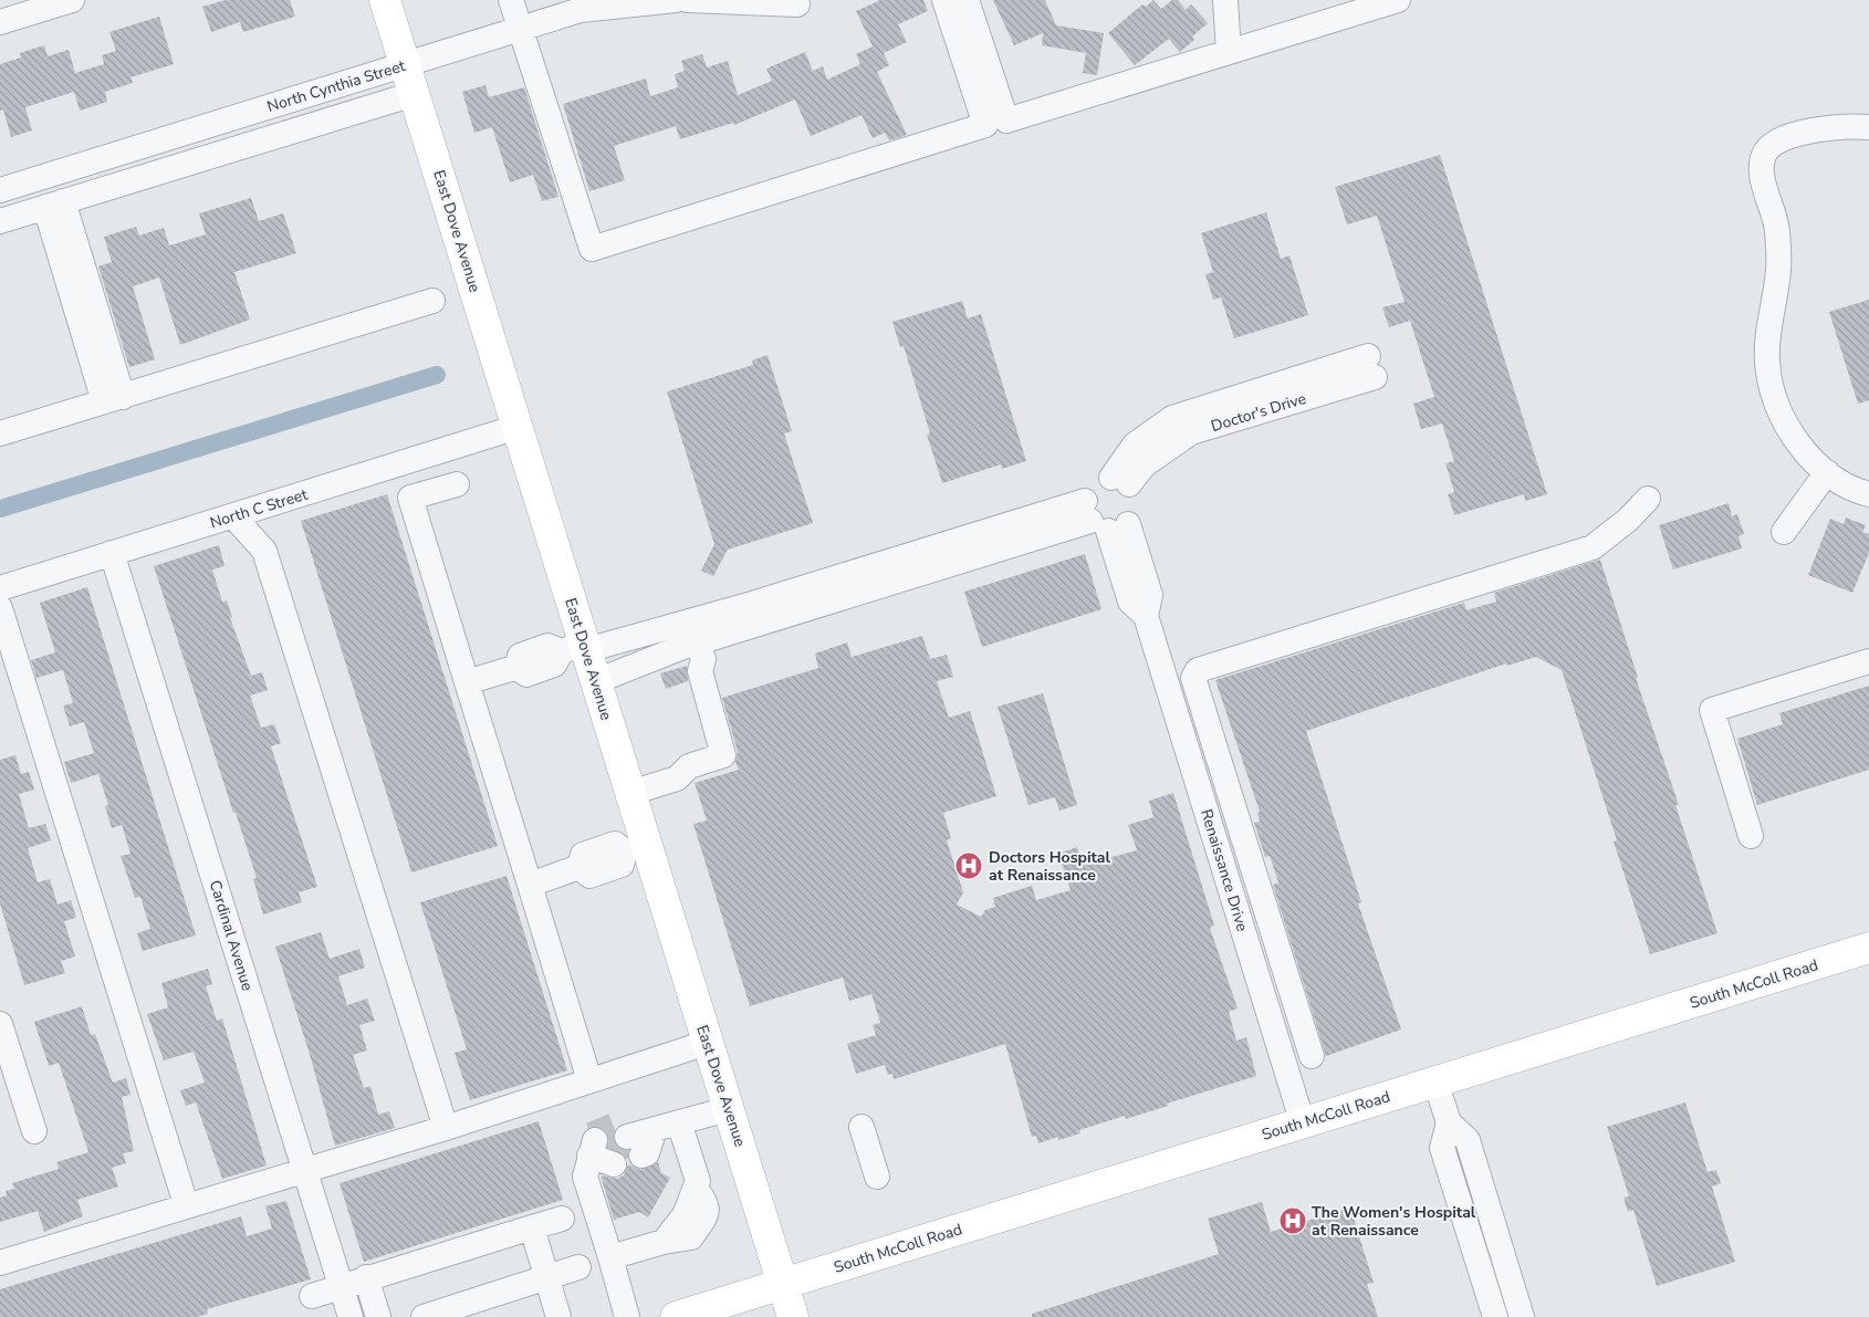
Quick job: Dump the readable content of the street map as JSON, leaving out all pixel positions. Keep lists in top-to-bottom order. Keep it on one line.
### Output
{"streets":{"main road":["East Dove Avenue","South McColl Road"],"street":["North Cynthia Street","Doctor's Drive","North C Street","Renaissance Drive","Cardinal Avenue"]},"crossings":[["North Cynthia Street","East Dove Avenue"],["East Dove Avenue","North C Street"],["East Dove Avenue","South McColl Road"],["Doctor's Drive","Renaissance Drive"],["North C Street","Cardinal Avenue"],["Renaissance Drive","South McColl Road"]],"places":{"hospital":["Doctors Hospital at Renaissance","The Women's Hospital at Renaissance"]}}
